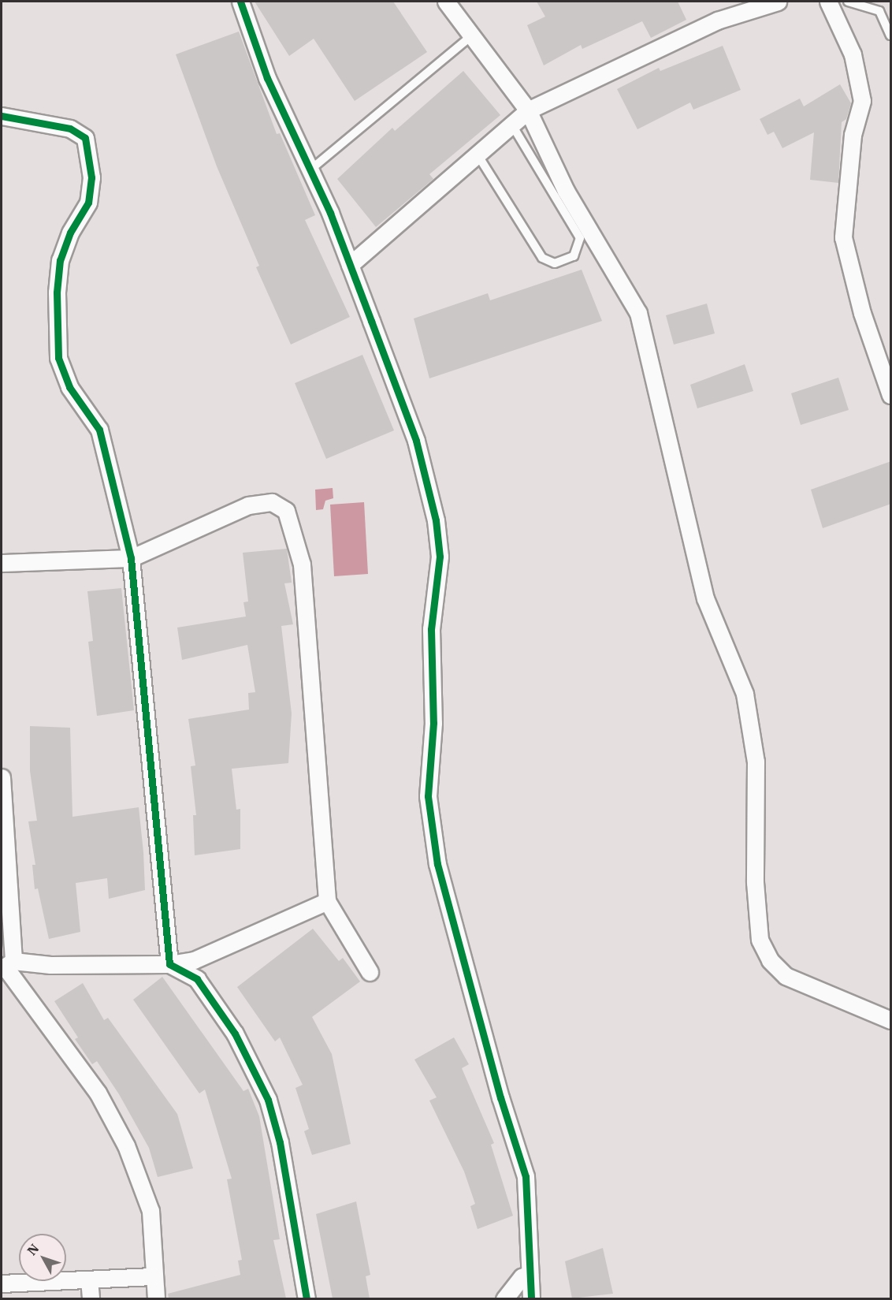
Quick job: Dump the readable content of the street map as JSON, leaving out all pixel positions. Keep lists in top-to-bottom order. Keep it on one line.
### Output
{"north":"top left"}
